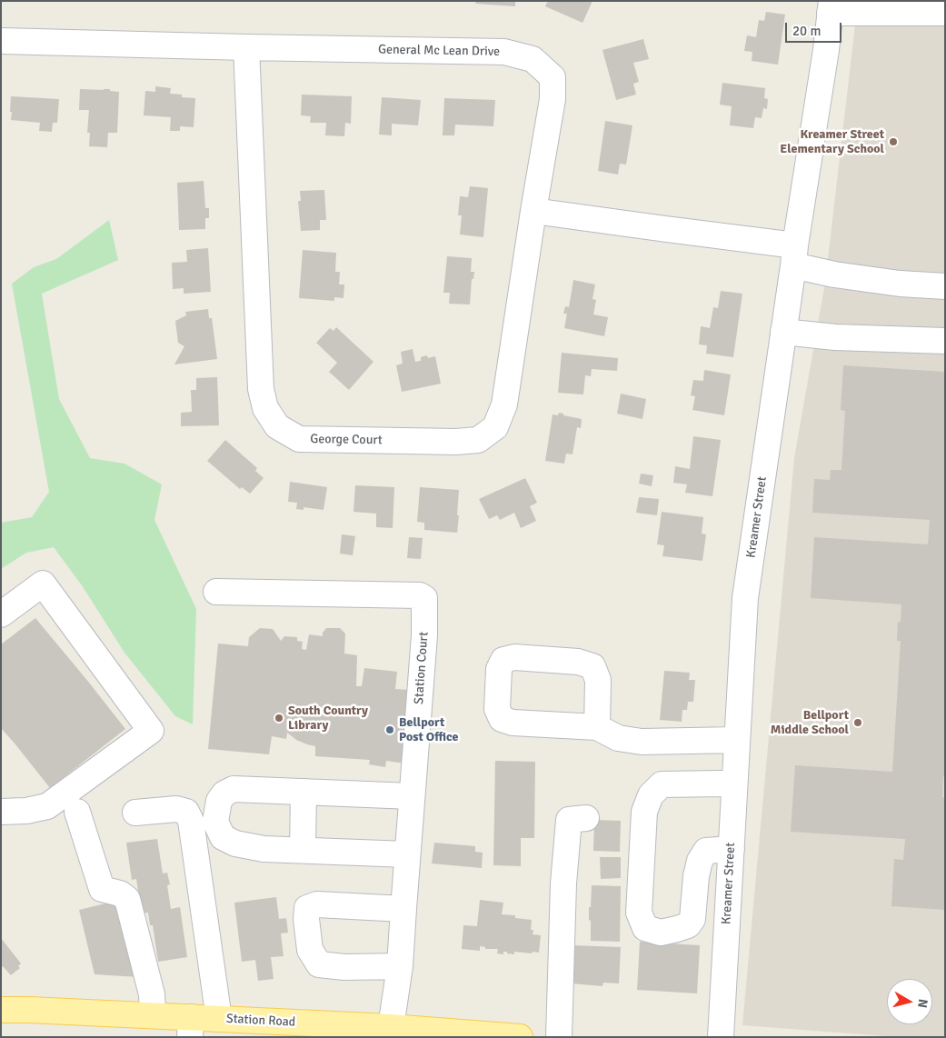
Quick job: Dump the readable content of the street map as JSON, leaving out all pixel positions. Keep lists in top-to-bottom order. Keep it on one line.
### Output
{"streets":{"main road":["Station Road"],"street":["General Mc Lean Drive","George Court","Kreamer Street","Station Court"]},"crossings":[["General Mc Lean Drive","George Court"],["Station Court","Station Road"]],"places":["Kreamer Street Elementary School","South Country Library","Bellport Middle School","Bellport Post Office"],"scale_bar":"20 m","north":"right"}
